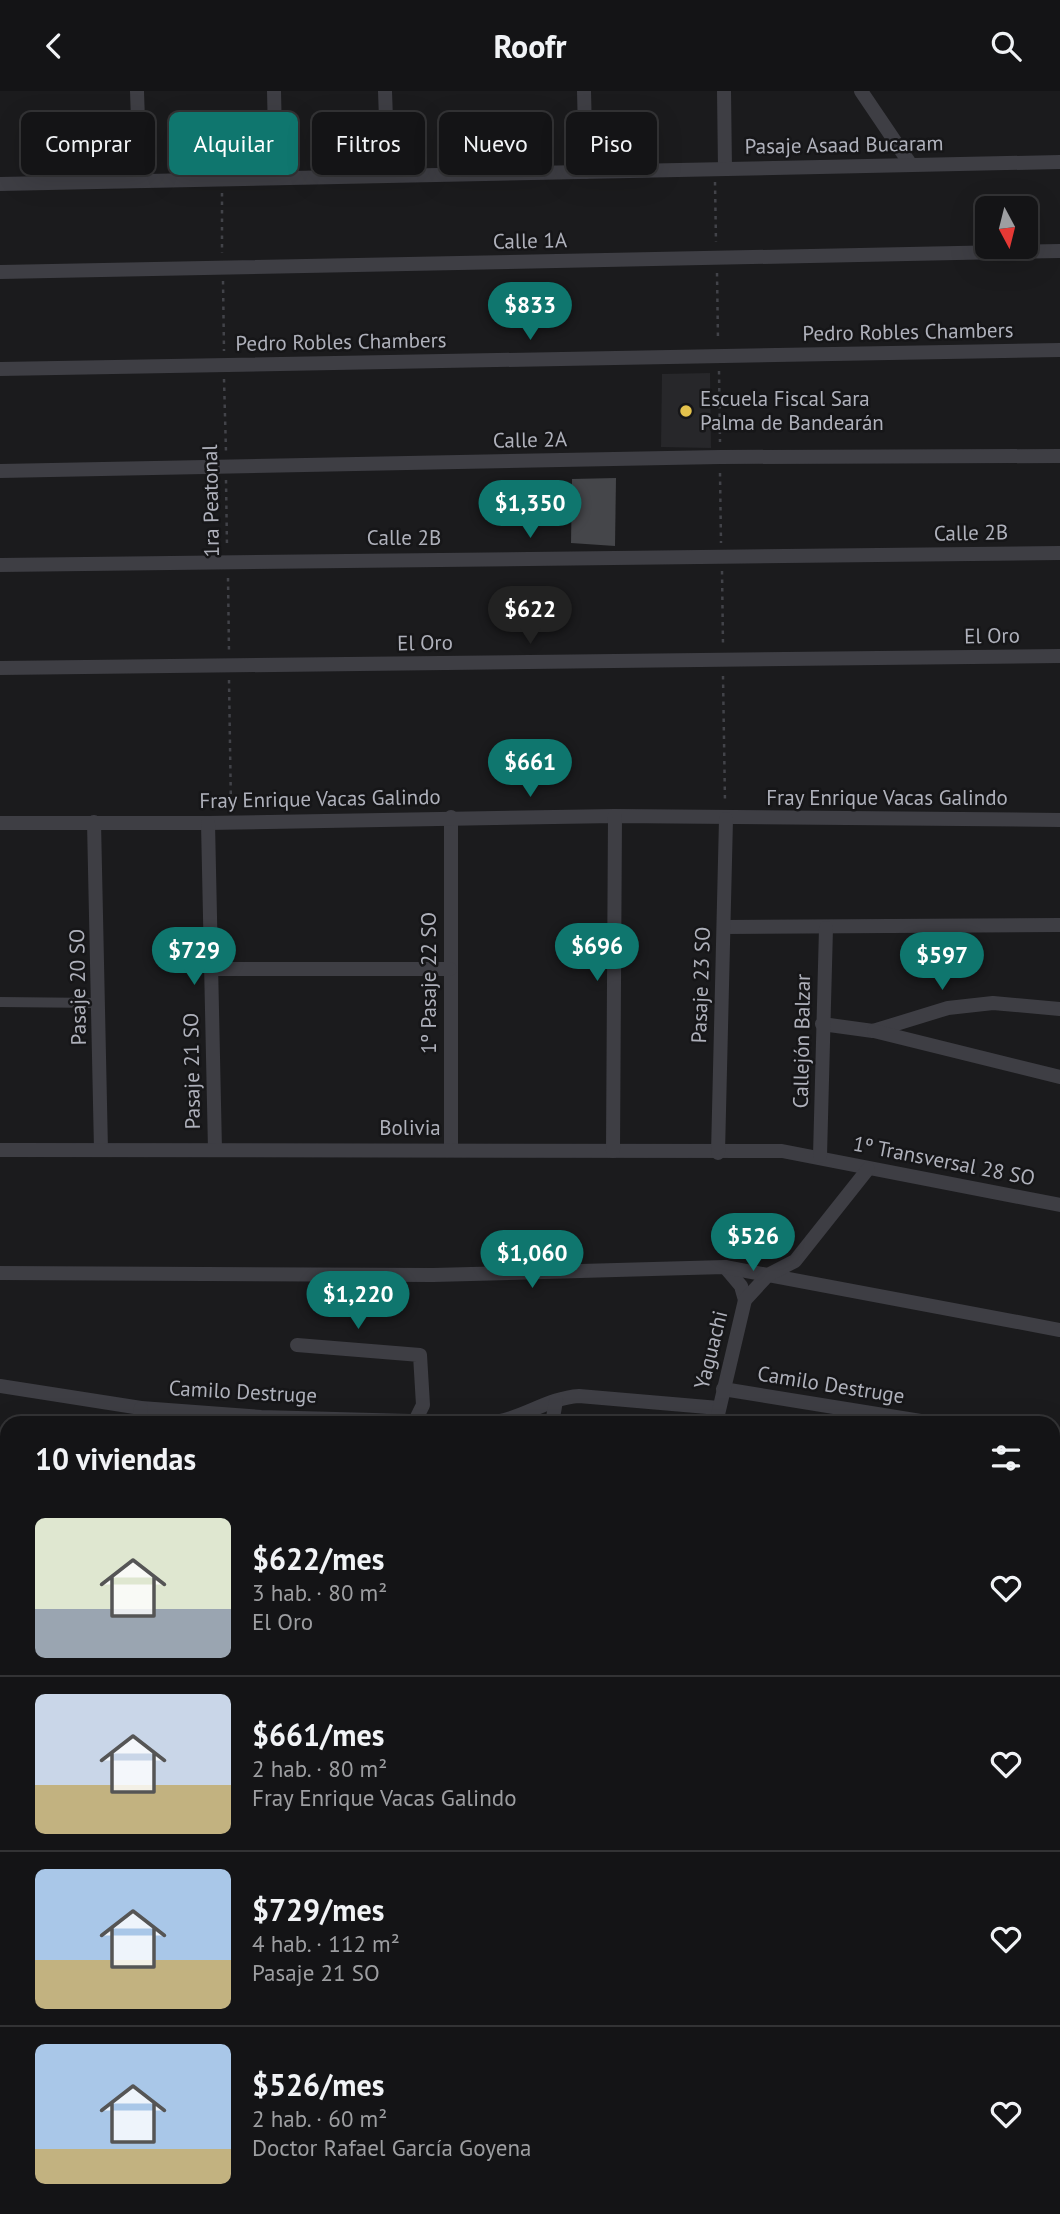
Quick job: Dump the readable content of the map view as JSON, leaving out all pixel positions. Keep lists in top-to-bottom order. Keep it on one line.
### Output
{"streets":{"street":["Pasaje Asaad Bucaram","Calle 1A","Pedro Robles Chambers","Calle 2A","Calle 2B","El Oro","Fray Enrique Vacas Galindo","1º Pasaje 22 SO","Pasaje 23 SO","Pasaje 20 SO","Callejón Balzar","Pasaje 21 SO","Bolivia","1º Transversal 28 SO","Yaguachi","Camilo Destruge"],"path":["1ra Peatonal"]},"crossings":[["Pasaje Asaad Bucaram","1ra Peatonal"],["Calle 1A","1ra Peatonal"],["Pedro Robles Chambers","1ra Peatonal"],["Calle 2A","1ra Peatonal"],["1ra Peatonal","Calle 2B"],["1ra Peatonal","El Oro"],["1ra Peatonal","Fray Enrique Vacas Galindo"],["Fray Enrique Vacas Galindo","1º Pasaje 22 SO"],["Fray Enrique Vacas Galindo","Pasaje 23 SO"],["Fray Enrique Vacas Galindo","Pasaje 20 SO"],["Fray Enrique Vacas Galindo","Pasaje 21 SO"],["1º Pasaje 22 SO","Bolivia"],["Pasaje 23 SO","Bolivia"],["Pasaje 20 SO","Bolivia"],["Callejón Balzar","Bolivia"],["Callejón Balzar","1º Transversal 28 SO"],["Pasaje 21 SO","Bolivia"],["Bolivia","1º Transversal 28 SO"],["1º Transversal 28 SO","Yaguachi"],["Yaguachi","Camilo Destruge"]],"places":["Escuela Fiscal Sara Palma de Bandearán"],"north":"bottom","page":{"header":"Roofr","chip":["Comprar","Alquilar","Filtros","Nuevo","Piso"],"price":["$833","$1,350","$622","$661","$696","$729","$597","$526","$1,060","$1,220"],"heading":"10 viviendas","list":[{"name":"$622/mes","note":"3 hab. · 80 m² · El Oro"},{"name":"$661/mes","note":"2 hab. · 80 m² · Fray Enrique Vacas Galindo"},{"name":"$729/mes","note":"4 hab. · 112 m² · Pasaje 21 SO"},{"name":"$526/mes","note":"2 hab. · 60 m² · Doctor Rafael García Goyena"}]}}
